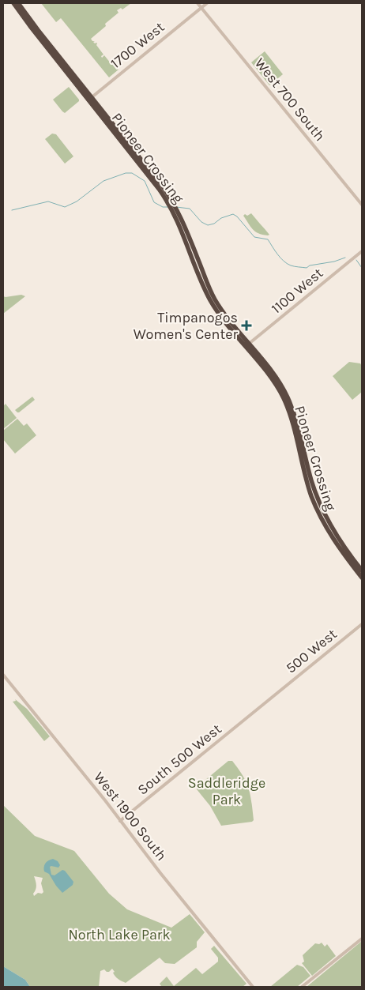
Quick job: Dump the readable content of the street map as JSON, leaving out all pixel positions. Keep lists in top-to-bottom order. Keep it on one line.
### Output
{"streets":{"highway":["Pioneer Crossing"],"street":["1700 West","West 700 South","1100 West","500 West","South 500 West","West 1900 South"]},"crossings":[["1700 West","West 700 South"],["1700 West","Pioneer Crossing"],["Pioneer Crossing","1100 West"],["500 West","South 500 West"],["South 500 West","West 1900 South"]],"parks":["Saddleridge Park","North Lake Park"],"places":{"health":["Timpanogos Women's Center"]}}
